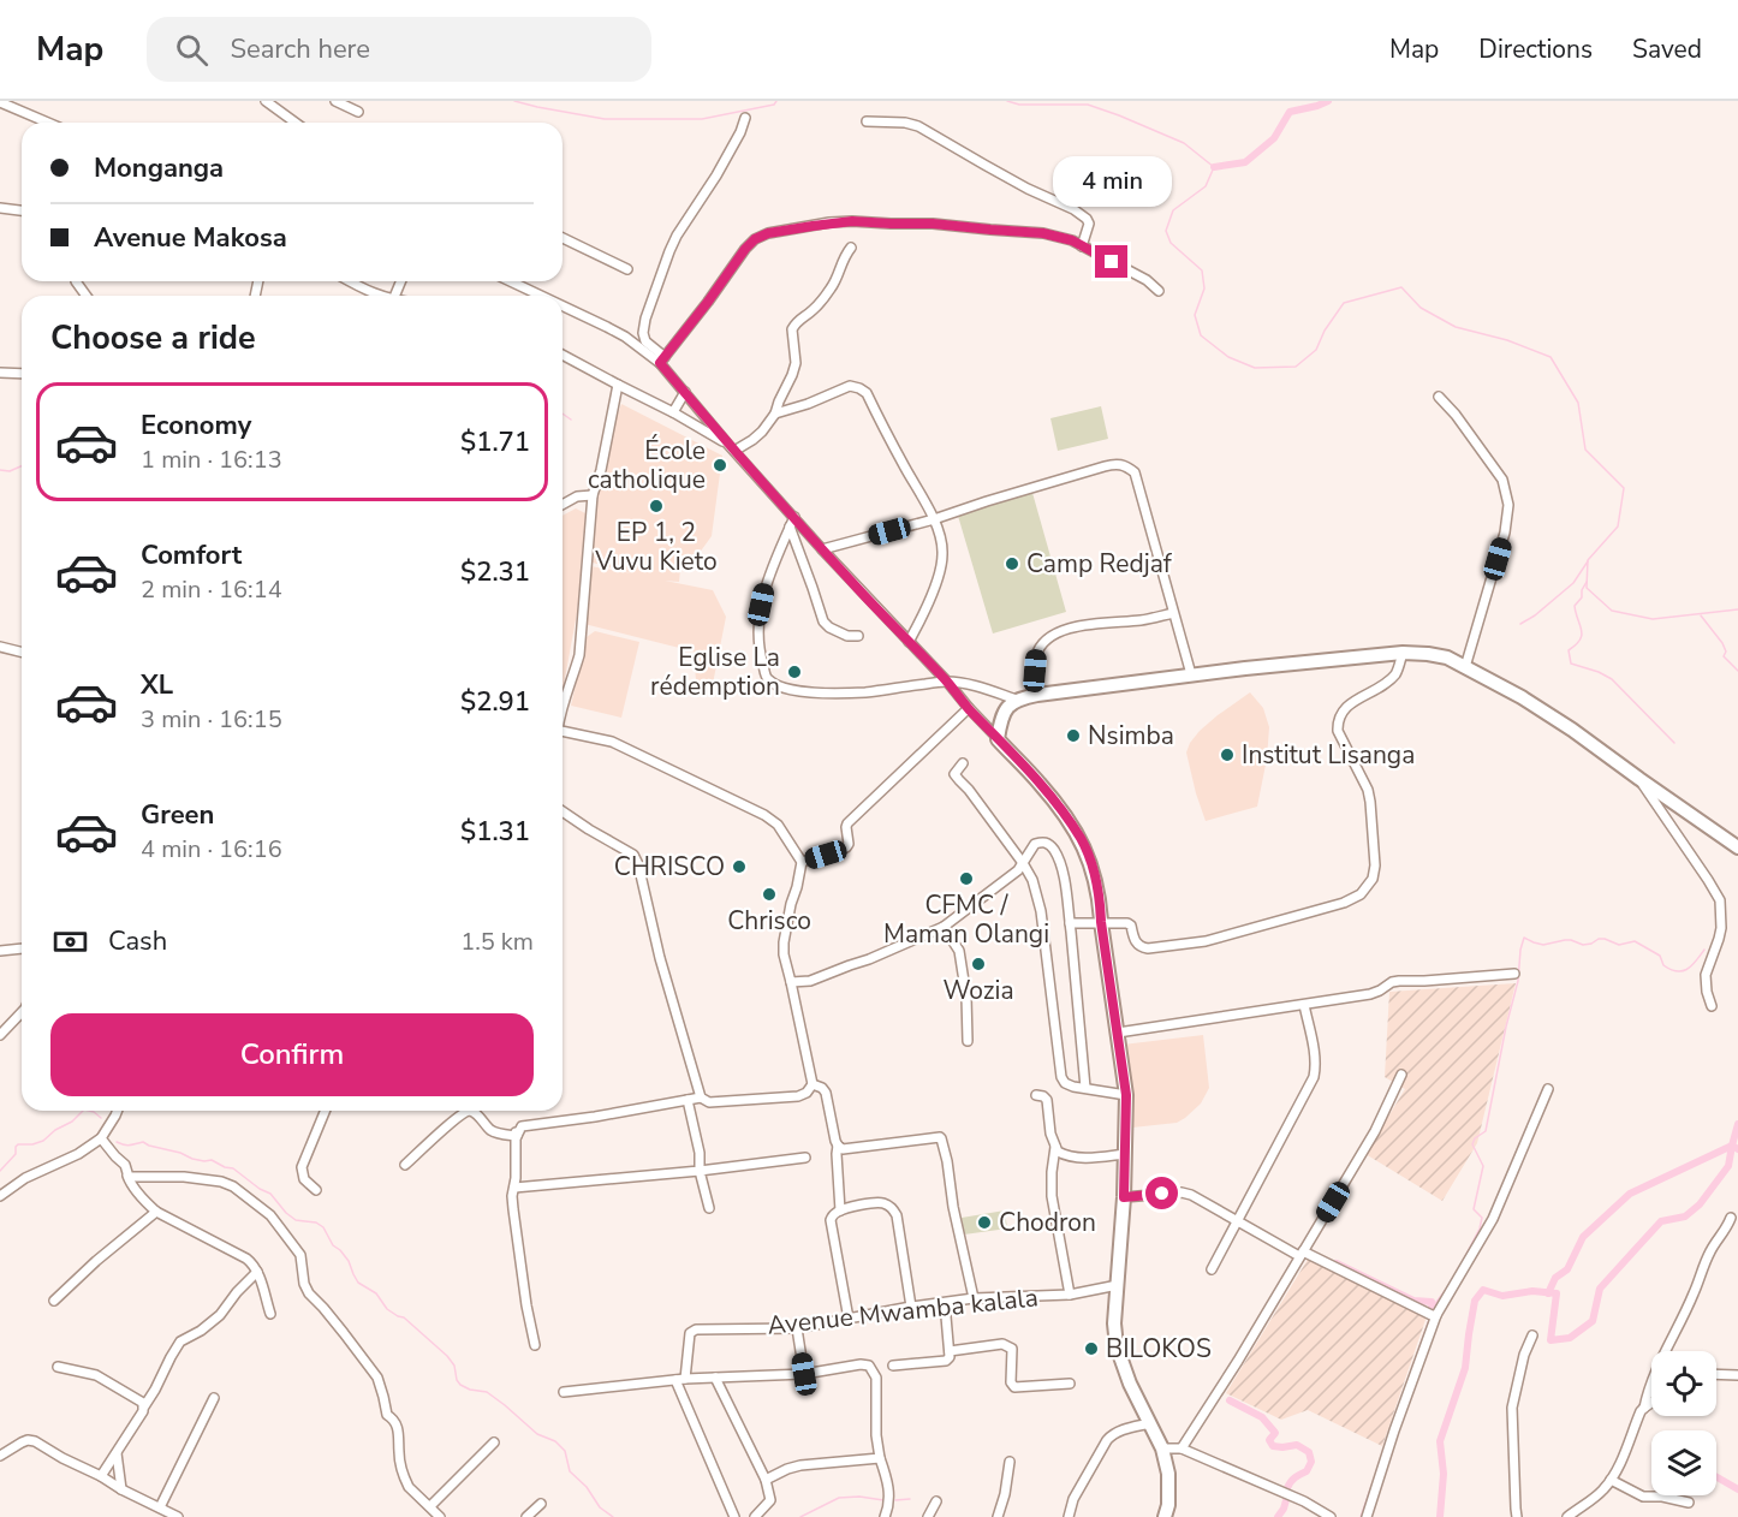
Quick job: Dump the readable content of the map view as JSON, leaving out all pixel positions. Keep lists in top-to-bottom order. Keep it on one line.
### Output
{"streets":{"street":["Avenue Mwamba kalala"]},"places":["École catholique","EP 1, 2 Vuvu Kieto","Camp Redjaf","Eglise La rédemption","Nsimba","Institut Lisanga","CHRISCO","CFMC / Maman Olangi","Chrisco","Wozia","Chodron","BILOKOS"],"page":{"header":"Map","search":"Search here","nav":["Map","Directions","Saved"],"banner":["Monganga","Avenue Makosa"],"bubble":"4 min","heading":"Choose a ride","list":[{"name":"Economy","note":"1 min · 16:13","value":"$1.71"},{"name":"Comfort","note":"2 min · 16:14","value":"$2.31"},{"name":"XL","note":"3 min · 16:15","value":"$2.91"},{"name":"Green","note":"4 min · 16:16","value":"$1.31"}],"pay":["Cash","1.5 km"],"buttons":"Confirm"}}
